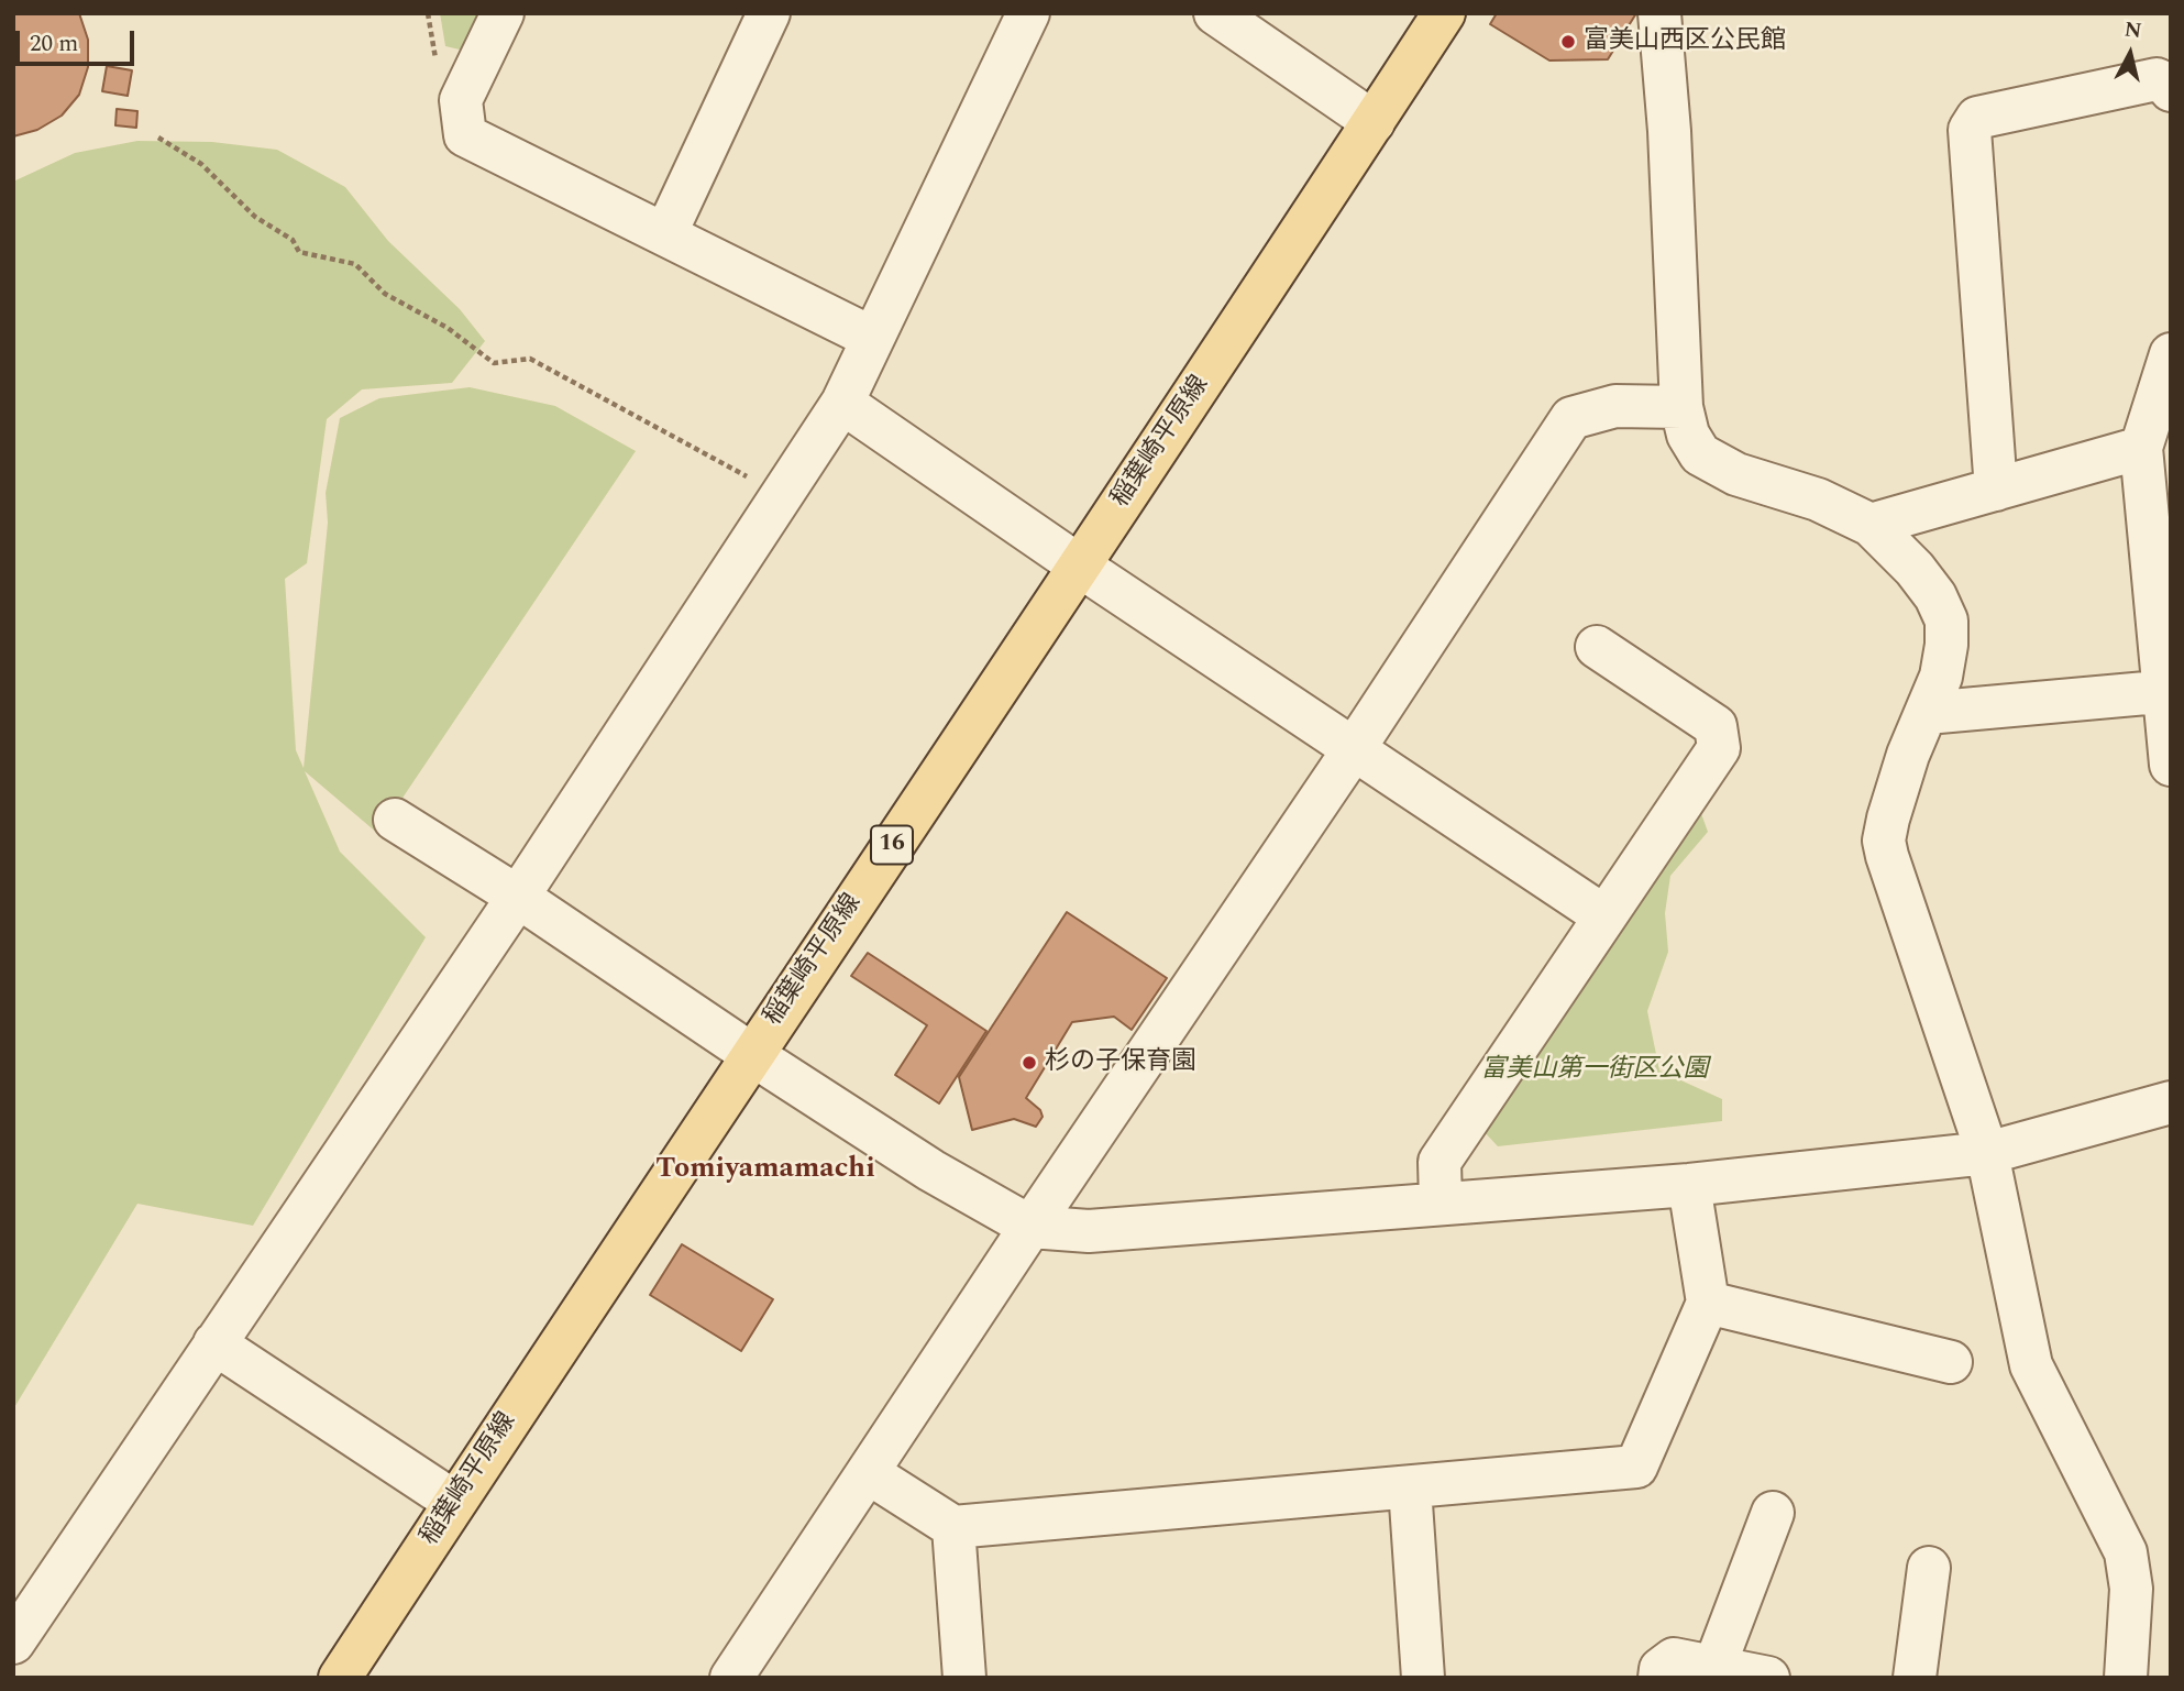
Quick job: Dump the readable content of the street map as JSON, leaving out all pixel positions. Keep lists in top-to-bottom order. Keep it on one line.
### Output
{"streets":{"main road":["稲葉崎平原線","16"]},"districts":["Tomiyamamachi"],"parks":["富美山第一街区公園"],"places":["富美山西区公民館","杉の子保育園"],"scale_bar":"20 m","north":"top"}
